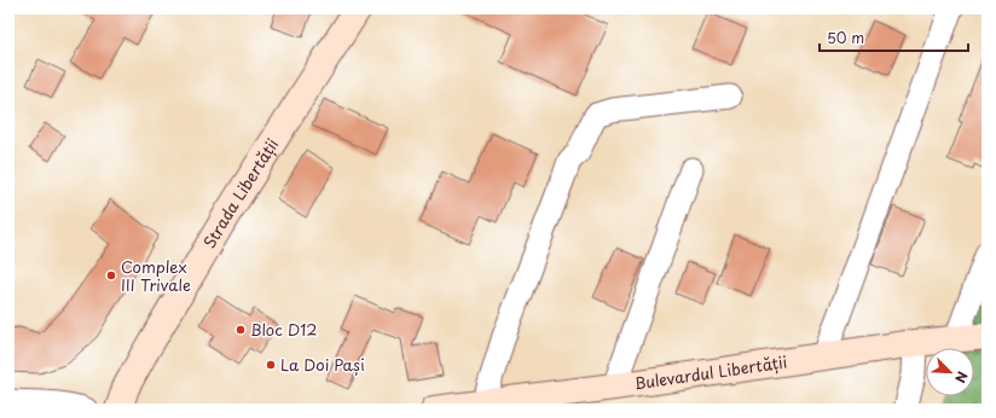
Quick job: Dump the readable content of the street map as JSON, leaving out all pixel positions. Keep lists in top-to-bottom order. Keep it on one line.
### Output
{"streets":{"main road":["Strada Libertății","Bulevardul Libertății"]},"places":["Complex III Trivale","Bloc D12","La Doi Pași"],"scale_bar":"50 m","north":"bottom right"}
